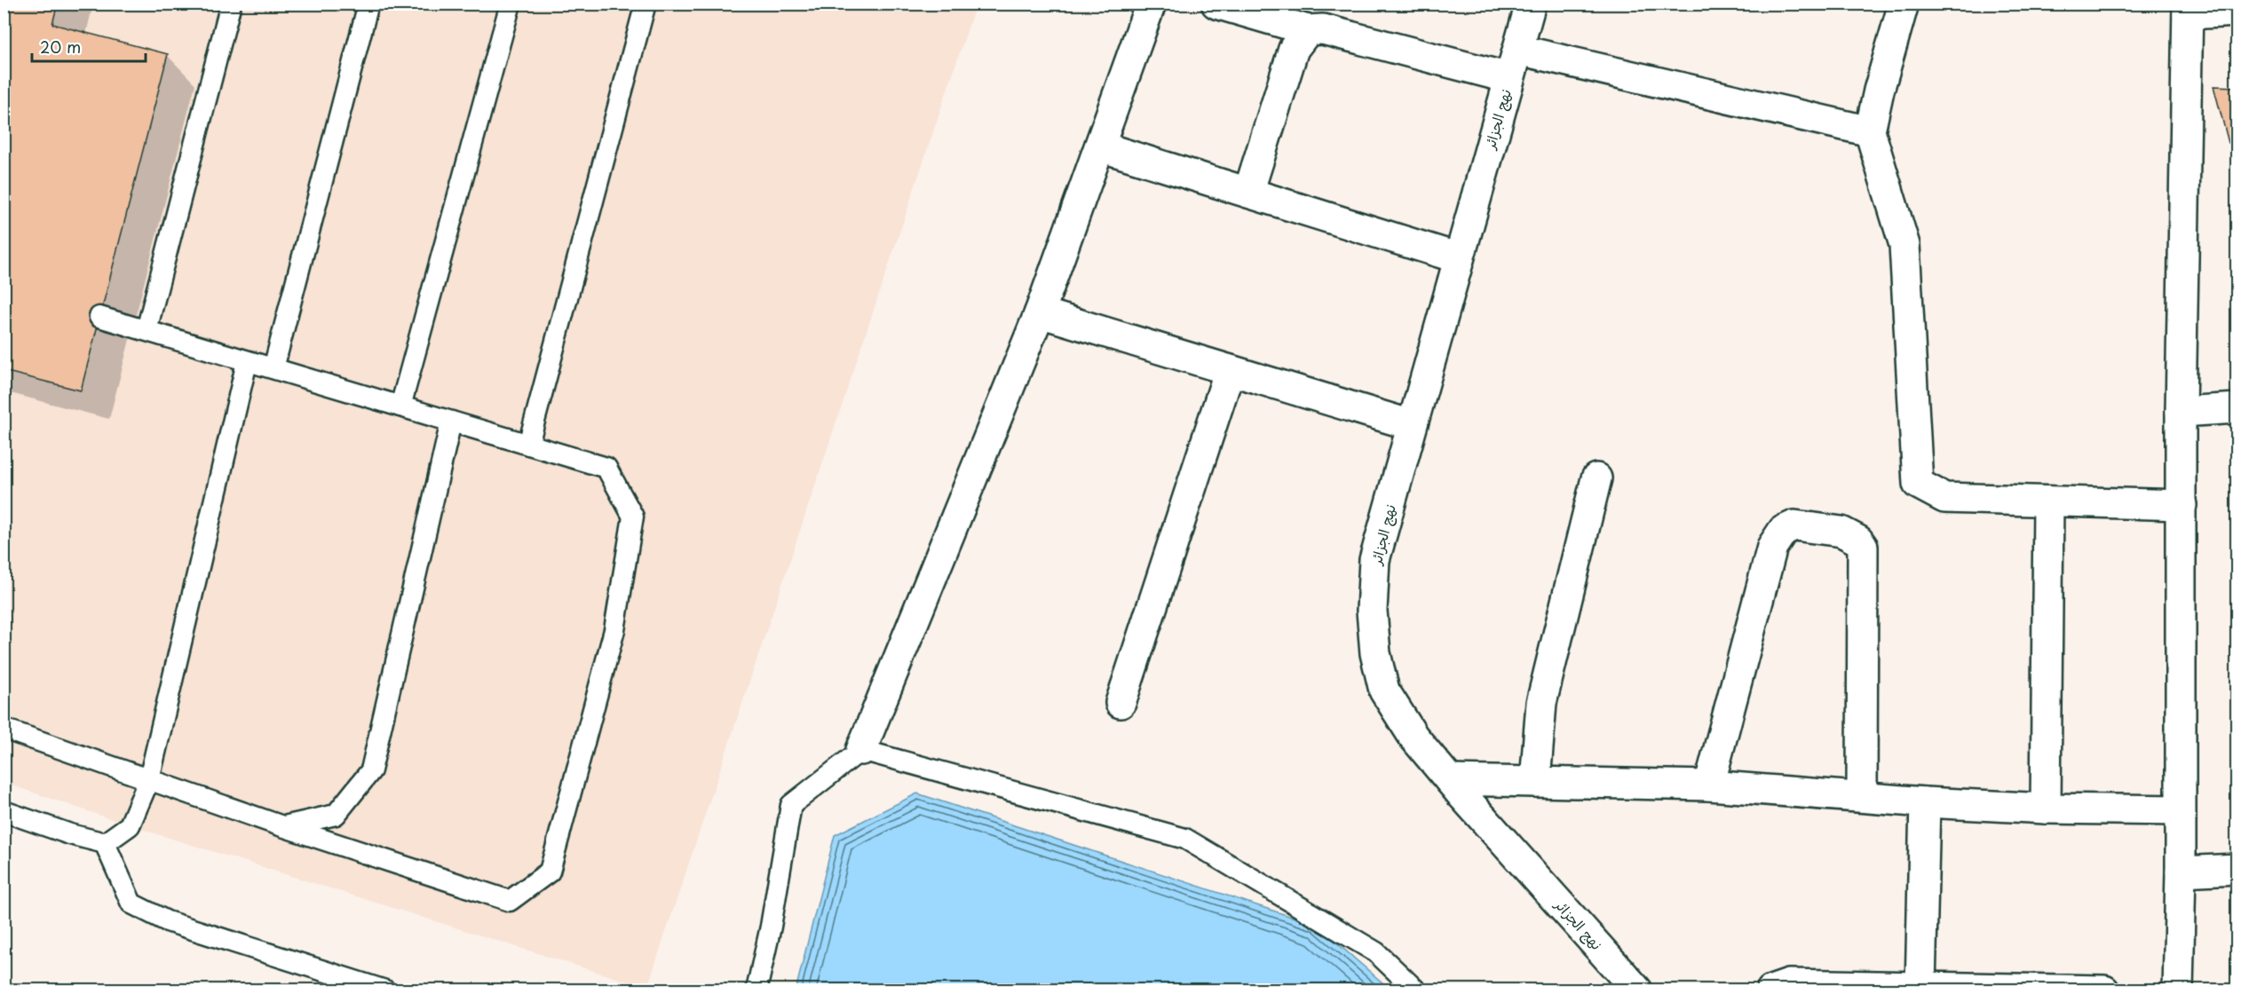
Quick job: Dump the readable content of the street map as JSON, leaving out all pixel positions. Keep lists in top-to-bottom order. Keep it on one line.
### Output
{"streets":{"street":["نهج الجزائر"]},"scale_bar":"20 m"}
